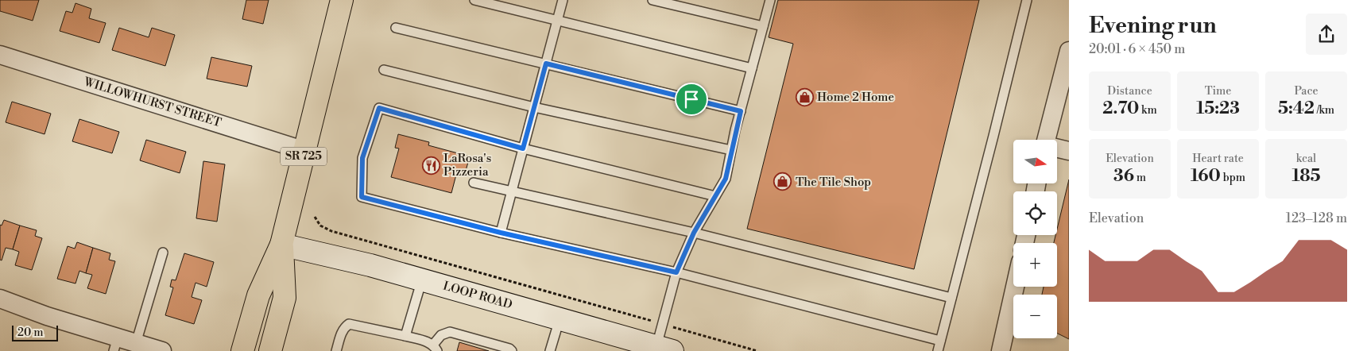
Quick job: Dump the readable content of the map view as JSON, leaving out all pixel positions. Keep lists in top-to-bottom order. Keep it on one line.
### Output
{"streets":{"main road":["SR 725"],"street":["WILLOWHURST STREET","LOOP ROAD"]},"crossings":[["WILLOWHURST STREET","SR 725"],["SR 725","LOOP ROAD"]],"places":{"shop":["Home 2 Home","The Tile Shop"],"restaurant":["LaRosa's Pizzeria"]},"scale_bar":"20 m","north":"right","page":{"heading":["Evening run","20:01 · 6 × 450 m"],"stats":[["Distance","2.70 km"],["Time","15:23"],["Pace","5:42 /km"],["Elevation","36 m"],["Heart rate","160 bpm"],["kcal","185"]],"map_buttons":["+","−"],"chart":["Elevation","123–128 m"],"scale":"20 m"}}
